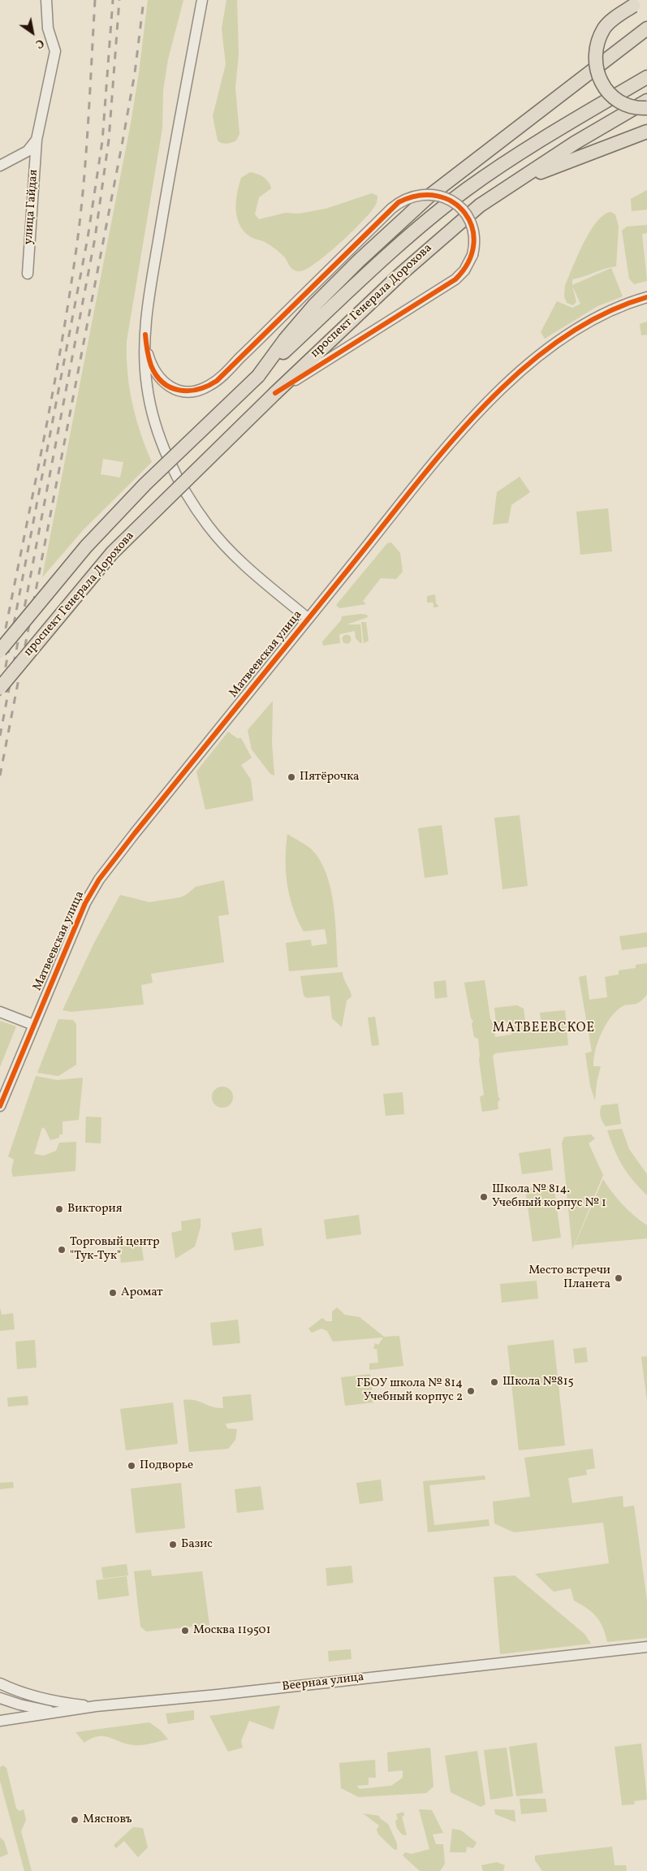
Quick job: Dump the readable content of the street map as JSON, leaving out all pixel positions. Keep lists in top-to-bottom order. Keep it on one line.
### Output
{"streets":{"main road":["проспект Генерала Дорохова"],"street":["улица Гайдая","Матвеевская улица","Веерная улица"]},"districts":["МАТВЕЕВСКОЕ"],"places":["Пятёрочка","Школа № 814. Учебный корпус № 1","Виктория","Торговый центр \"Тук-Тук\"","Место встречи Планета","Аромат","Школа №815","ГБОУ школа № 814 Учебный корпус 2","Подворье","Базис","Москва 119501","Мясновъ"],"north":"bottom right"}
